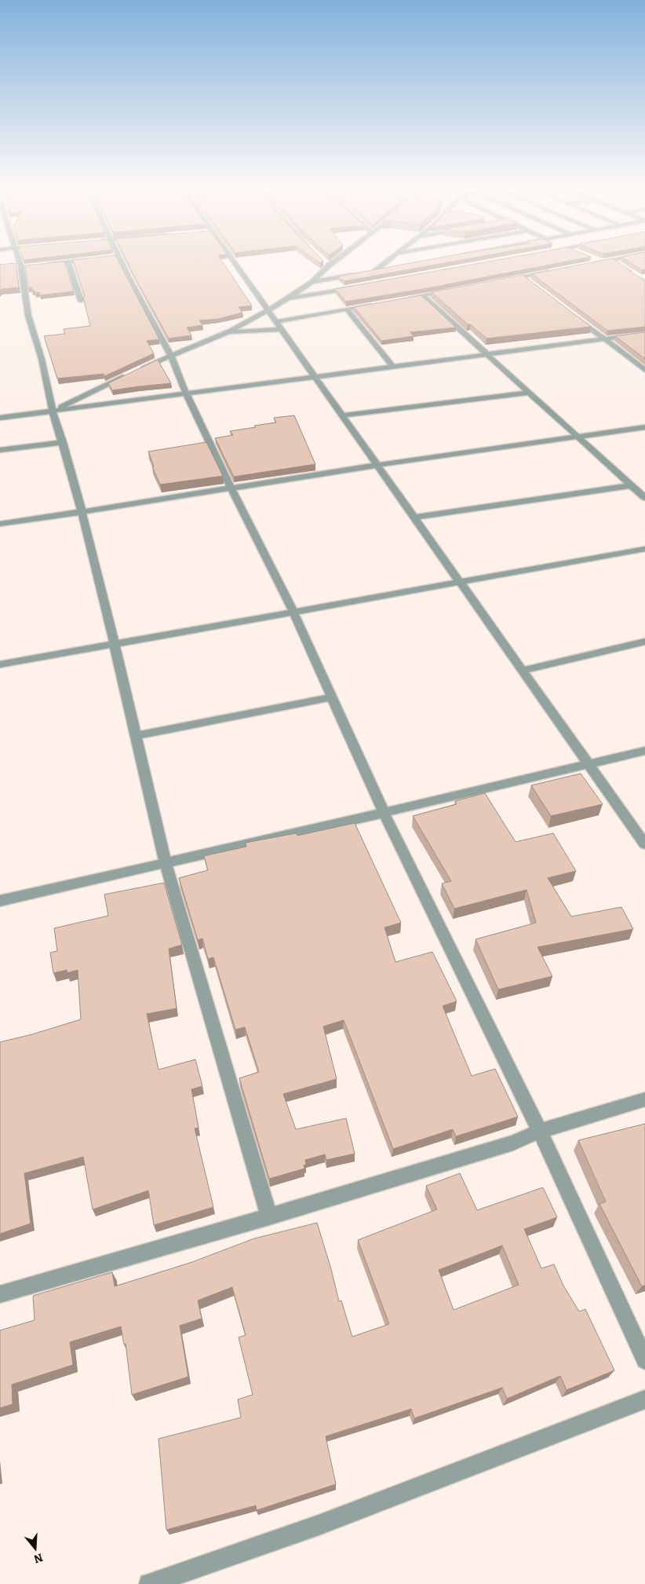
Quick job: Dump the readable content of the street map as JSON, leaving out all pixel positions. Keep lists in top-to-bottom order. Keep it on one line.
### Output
{"north":"bottom"}
